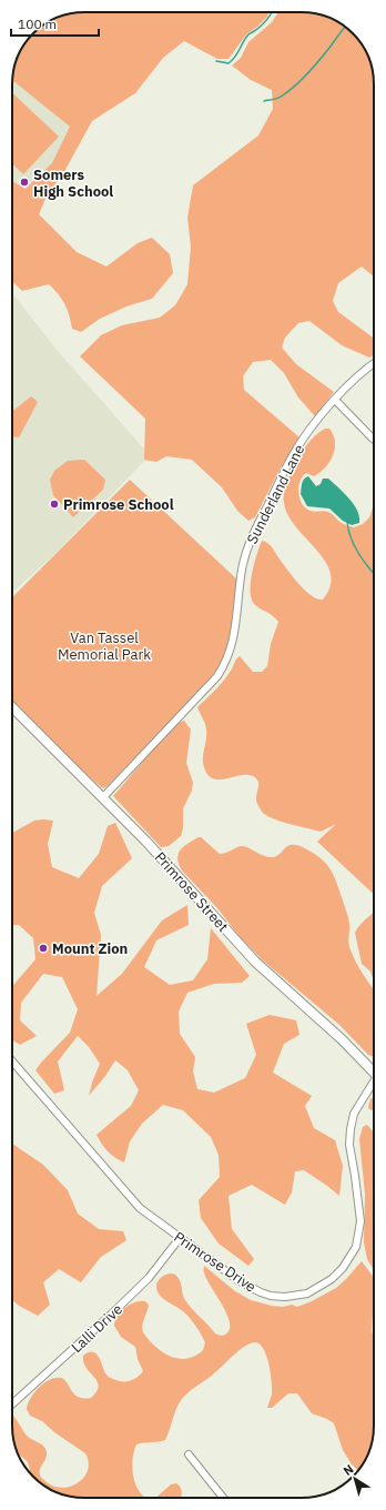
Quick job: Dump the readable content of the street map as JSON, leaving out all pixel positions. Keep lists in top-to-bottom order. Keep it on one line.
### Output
{"streets":{"main road":["Primrose Street"],"street":["Sunderland Lane","Primrose Drive","Lalli Drive"]},"crossings":[["Sunderland Lane","Primrose Street"],["Primrose Drive","Lalli Drive"]],"parks":["Van Tassel Memorial Park"],"places":["Somers High School","Primrose School","Mount Zion"],"scale_bar":"100 m","north":"top left"}
